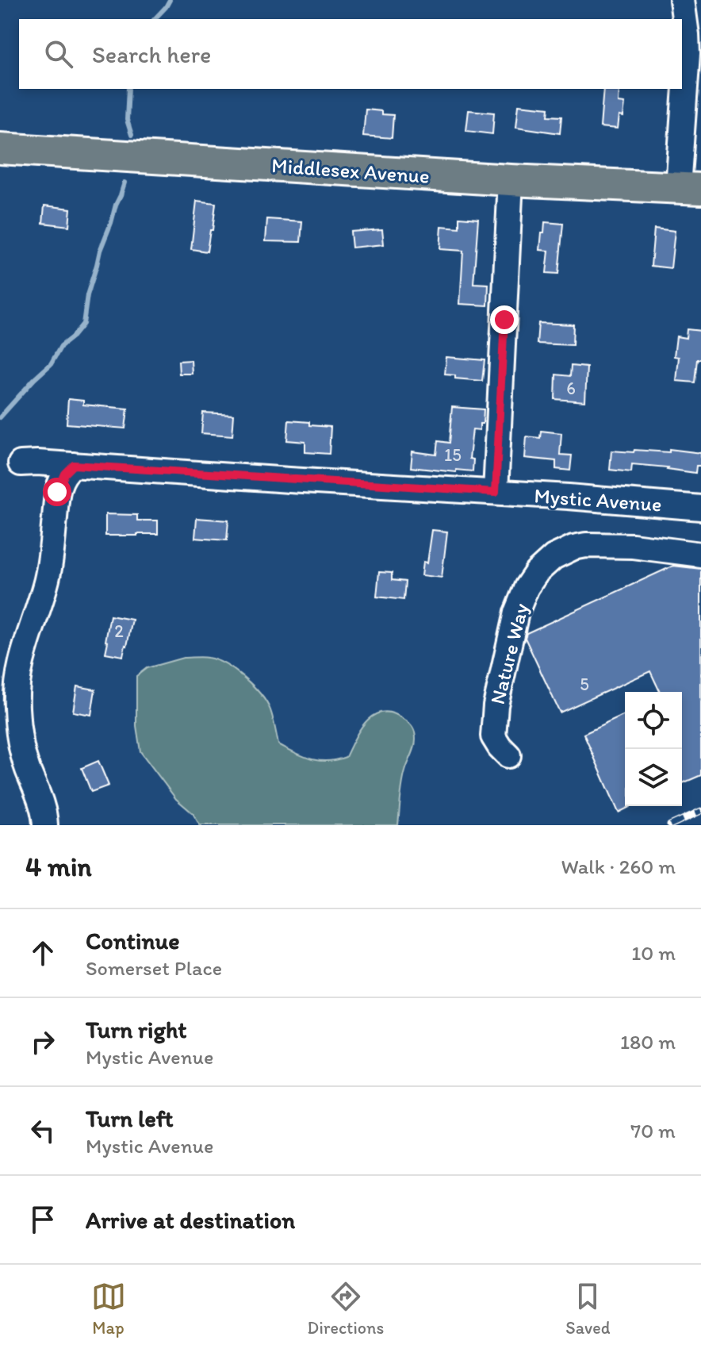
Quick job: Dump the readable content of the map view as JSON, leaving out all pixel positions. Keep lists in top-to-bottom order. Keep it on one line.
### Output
{"streets":{"main road":["Middlesex Avenue"],"street":["Mystic Avenue","Nature Way"]},"house_numbers":["6","15","2","5"],"page":{"search":"Search here","heading":["4 min","Walk · 260 m"],"list":[["Continue","Somerset Place","10 m"],["Turn right","Mystic Avenue","180 m"],["Turn left","Mystic Avenue","70 m"],"Arrive at destination"],"nav":["Map","Directions","Saved"]}}
